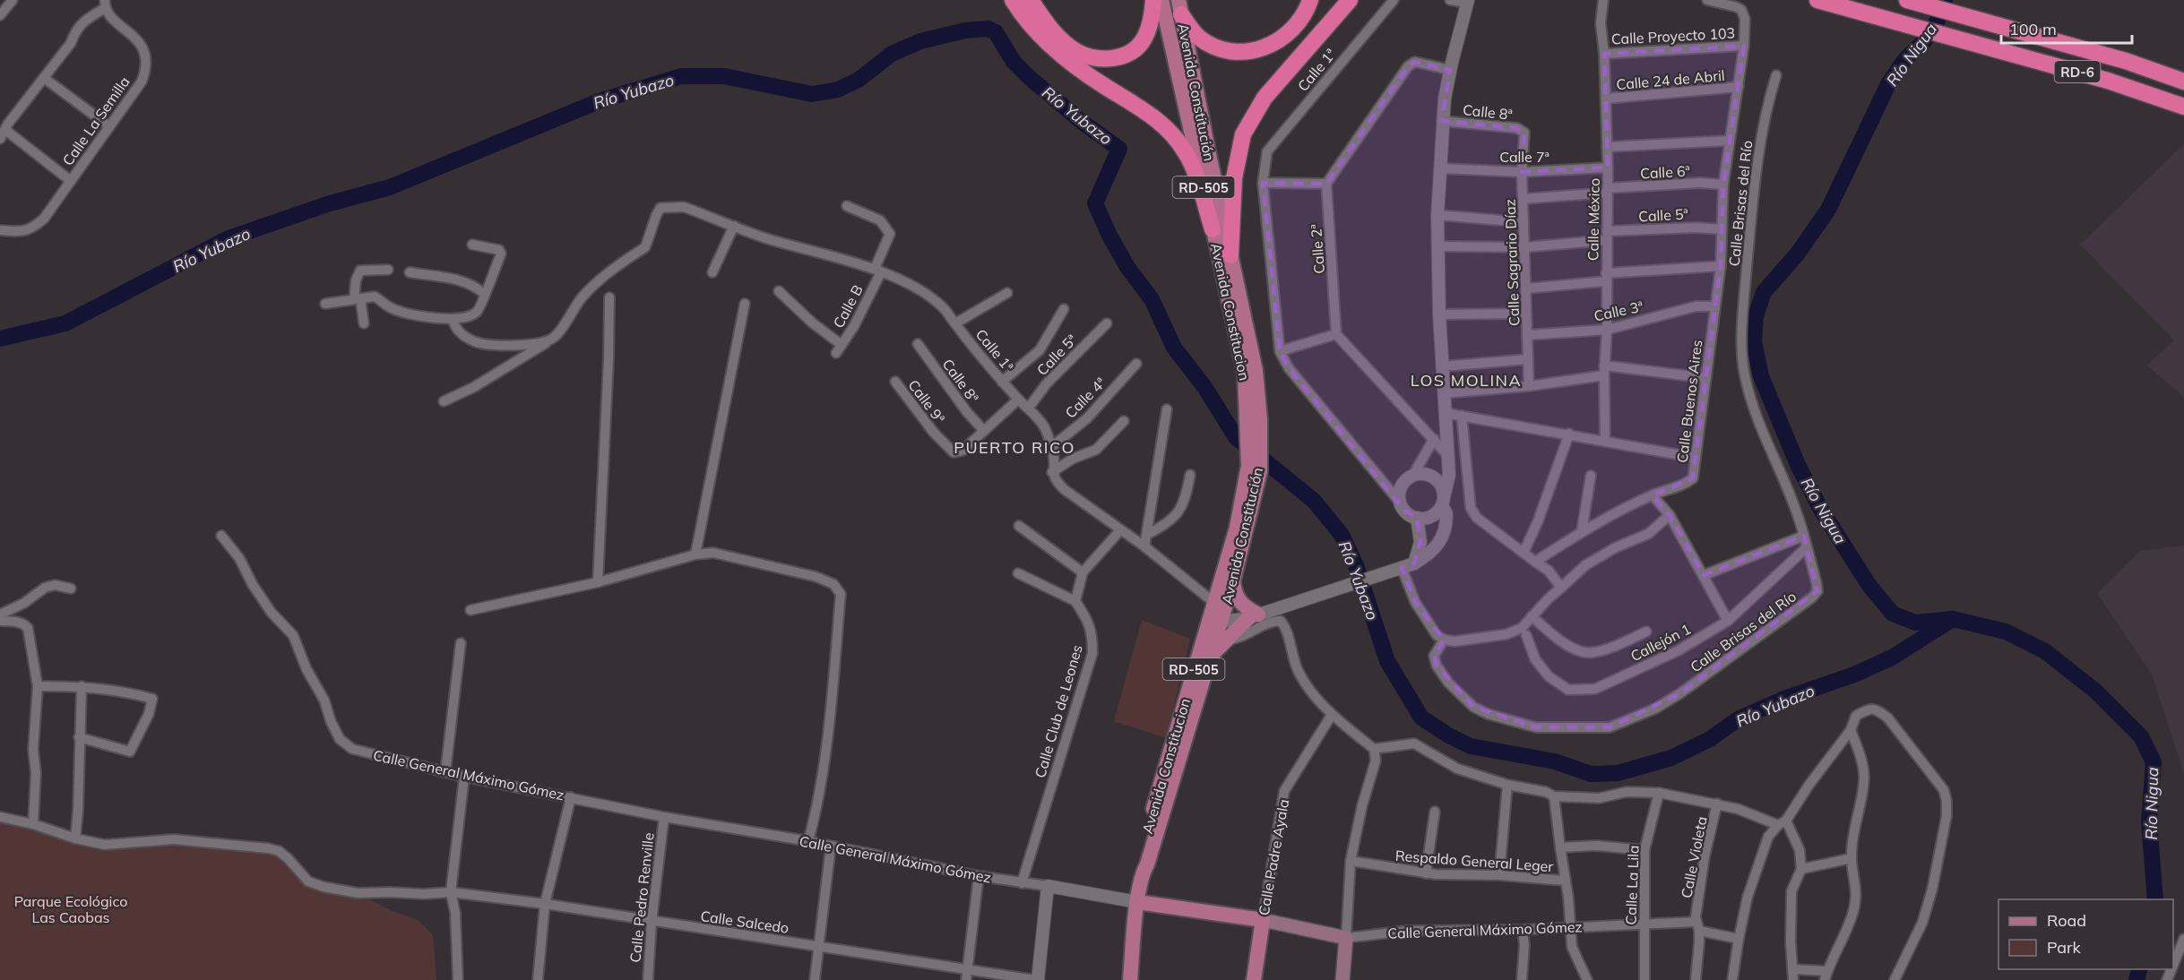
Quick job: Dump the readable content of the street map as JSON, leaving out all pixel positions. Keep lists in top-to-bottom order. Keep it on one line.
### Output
{"streets":{"highway":["RD-6"],"main road":["Avenida Constitución","RD-505","Avenida Constitucion","Calle General Máximo Gómez","Calle Padre Ayala"],"street":["Calle Proyecto 103","Calle 1ª","Calle 24 de Abril","Calle 8ª","Calle La Semilla","Calle 7ª","Calle 6ª","Calle Brisas del Río","Calle 5ª","Calle México","Calle 2ª","Calle Sagrario Díaz","Calle B","Calle 3ª","Calle 4ª","Calle 9ª","Calle Buenos Aires","Callejón 1","Calle Club de Leones","Calle Violeta","Respaldo General Leger","Calle La Lila","Calle Pedro Renville","Calle Salcedo"]},"crossings":[["Calle Proyecto 103","Calle México"],["Calle Proyecto 103","Calle Buenos Aires"],["Calle 1ª","Calle 5ª"],["Calle 1ª","Calle B"],["Calle 1ª","Calle 4ª"],["Calle 24 de Abril","Calle México"],["Calle 24 de Abril","Calle Buenos Aires"],["Avenida Constitución","RD-505"],["Avenida Constitución","Avenida Constitucion"],["Calle 8ª","Calle Sagrario Díaz"],["Calle 8ª","Calle 9ª"],["Calle 7ª","Calle México"],["Calle 7ª","Calle Sagrario Díaz"],["Calle 6ª","Calle México"],["Calle 6ª","Calle Sagrario Díaz"],["Calle 6ª","Calle Buenos Aires"],["RD-505","Avenida Constitucion"],["RD-505","Calle General Máximo Gómez"],["Calle Brisas del Río","Callejón 1"],["Calle 5ª","Calle México"],["Calle 5ª","Calle Sagrario Díaz"],["Calle 5ª","Calle Buenos Aires"],["Calle México","Calle 3ª"],["Calle Sagrario Díaz","Calle 3ª"],["Calle 3ª","Calle Buenos Aires"],["Calle Club de Leones","Calle General Máximo Gómez"],["Calle General Máximo Gómez","Calle Padre Ayala"],["Calle General Máximo Gómez","Calle Violeta"],["Calle General Máximo Gómez","Calle La Lila"],["Calle General Máximo Gómez","Calle Pedro Renville"],["Calle Pedro Renville","Calle Salcedo"]],"districts":["LOS MOLINA","PUERTO RICO"],"water":["Río Nigua","Río Yubazo"],"parks":["Parque Ecológico Las Caobas"],"legend":["Road","Park"],"scale_bar":"100 m"}
